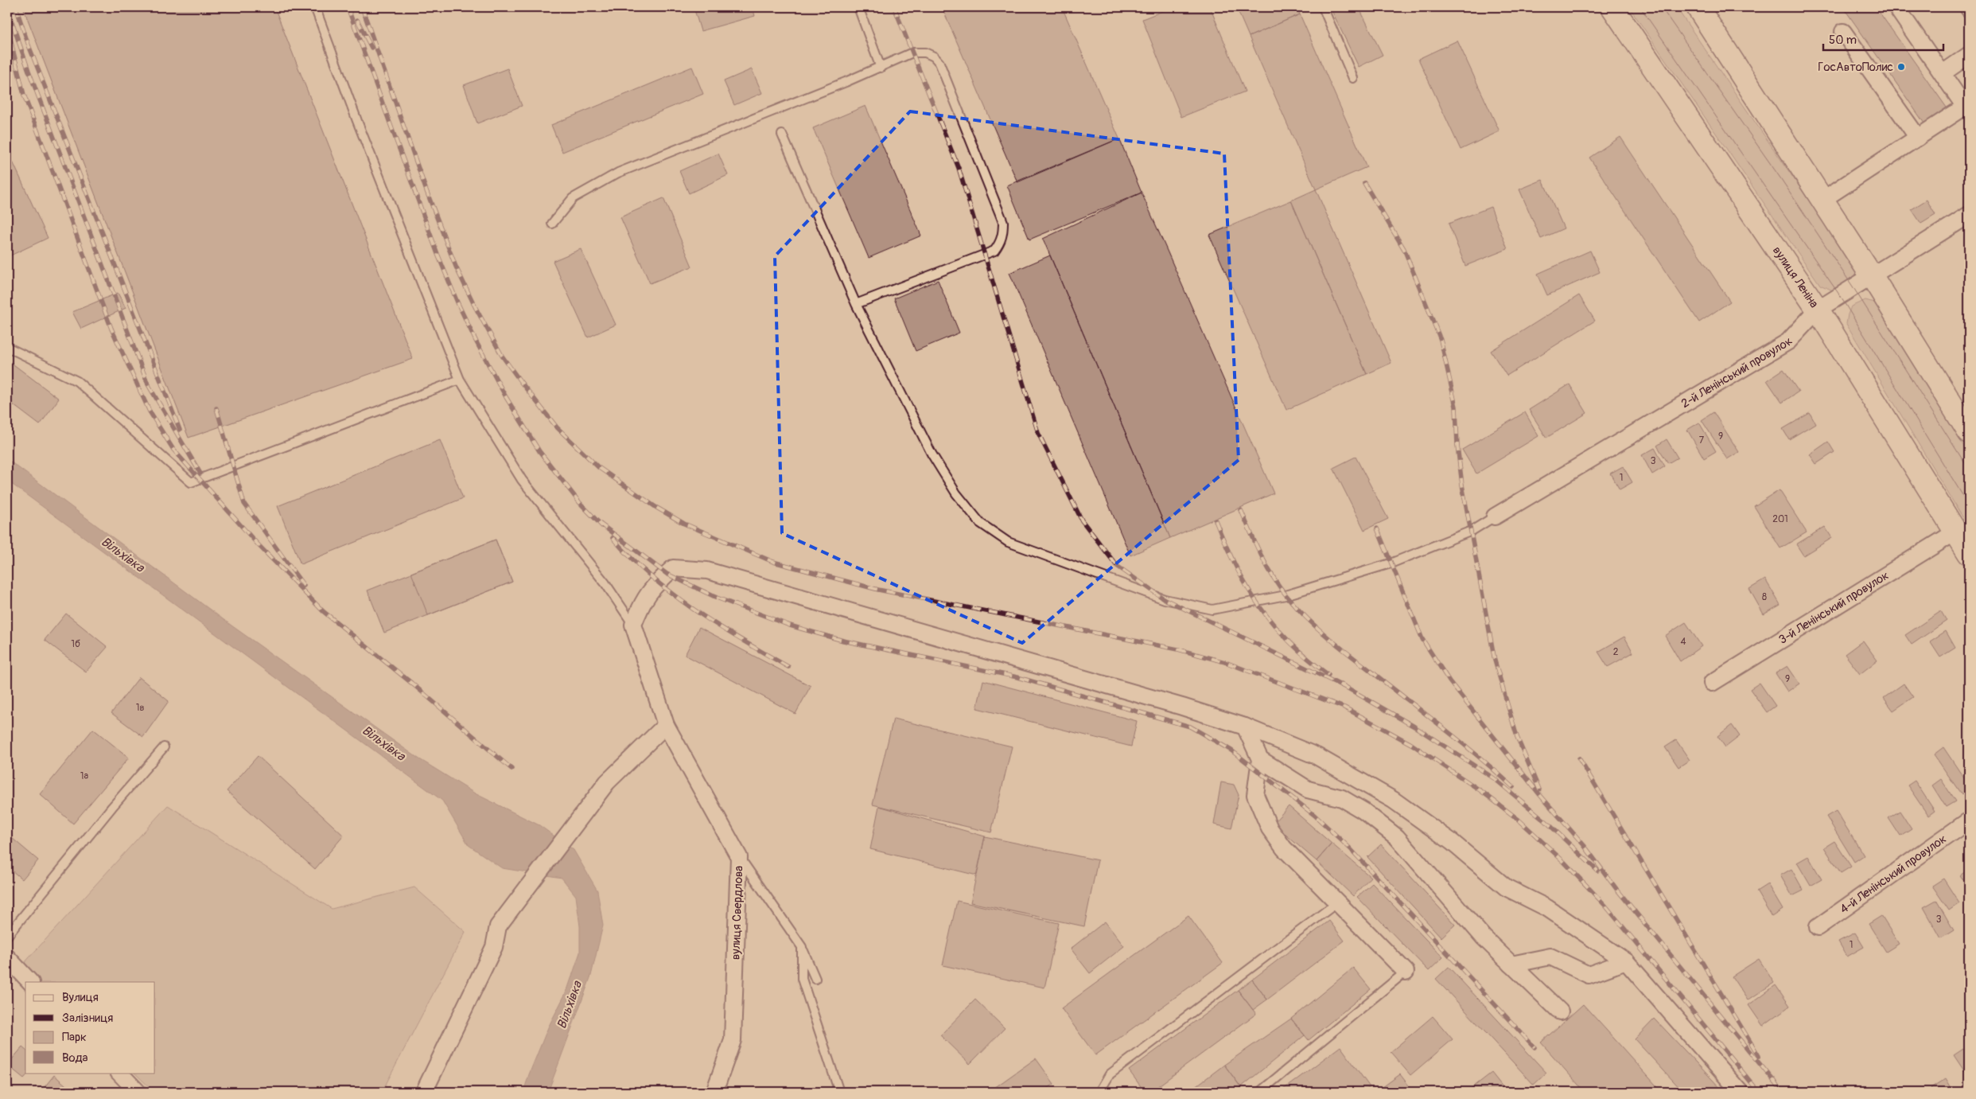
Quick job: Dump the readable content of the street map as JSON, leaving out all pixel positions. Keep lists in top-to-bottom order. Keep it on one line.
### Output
{"streets":{"main road":["вулиця Леніна"],"street":["2-й Ленінський провулок","3-й Ленінський провулок","4-й Ленінський провулок","вулиця Свердлова"]},"crossings":[["вулиця Леніна","2-й Ленінський провулок"],["вулиця Леніна","3-й Ленінський провулок"]],"water":["Вільхівка"],"places":["ГосАвтоПолис"],"house_numbers":["9","7","3","1","201","8","4","1б","2","9","1в","1а","3","1"],"legend":["Вулиця","Залізниця","Парк","Вода"],"scale_bar":"50 m"}
